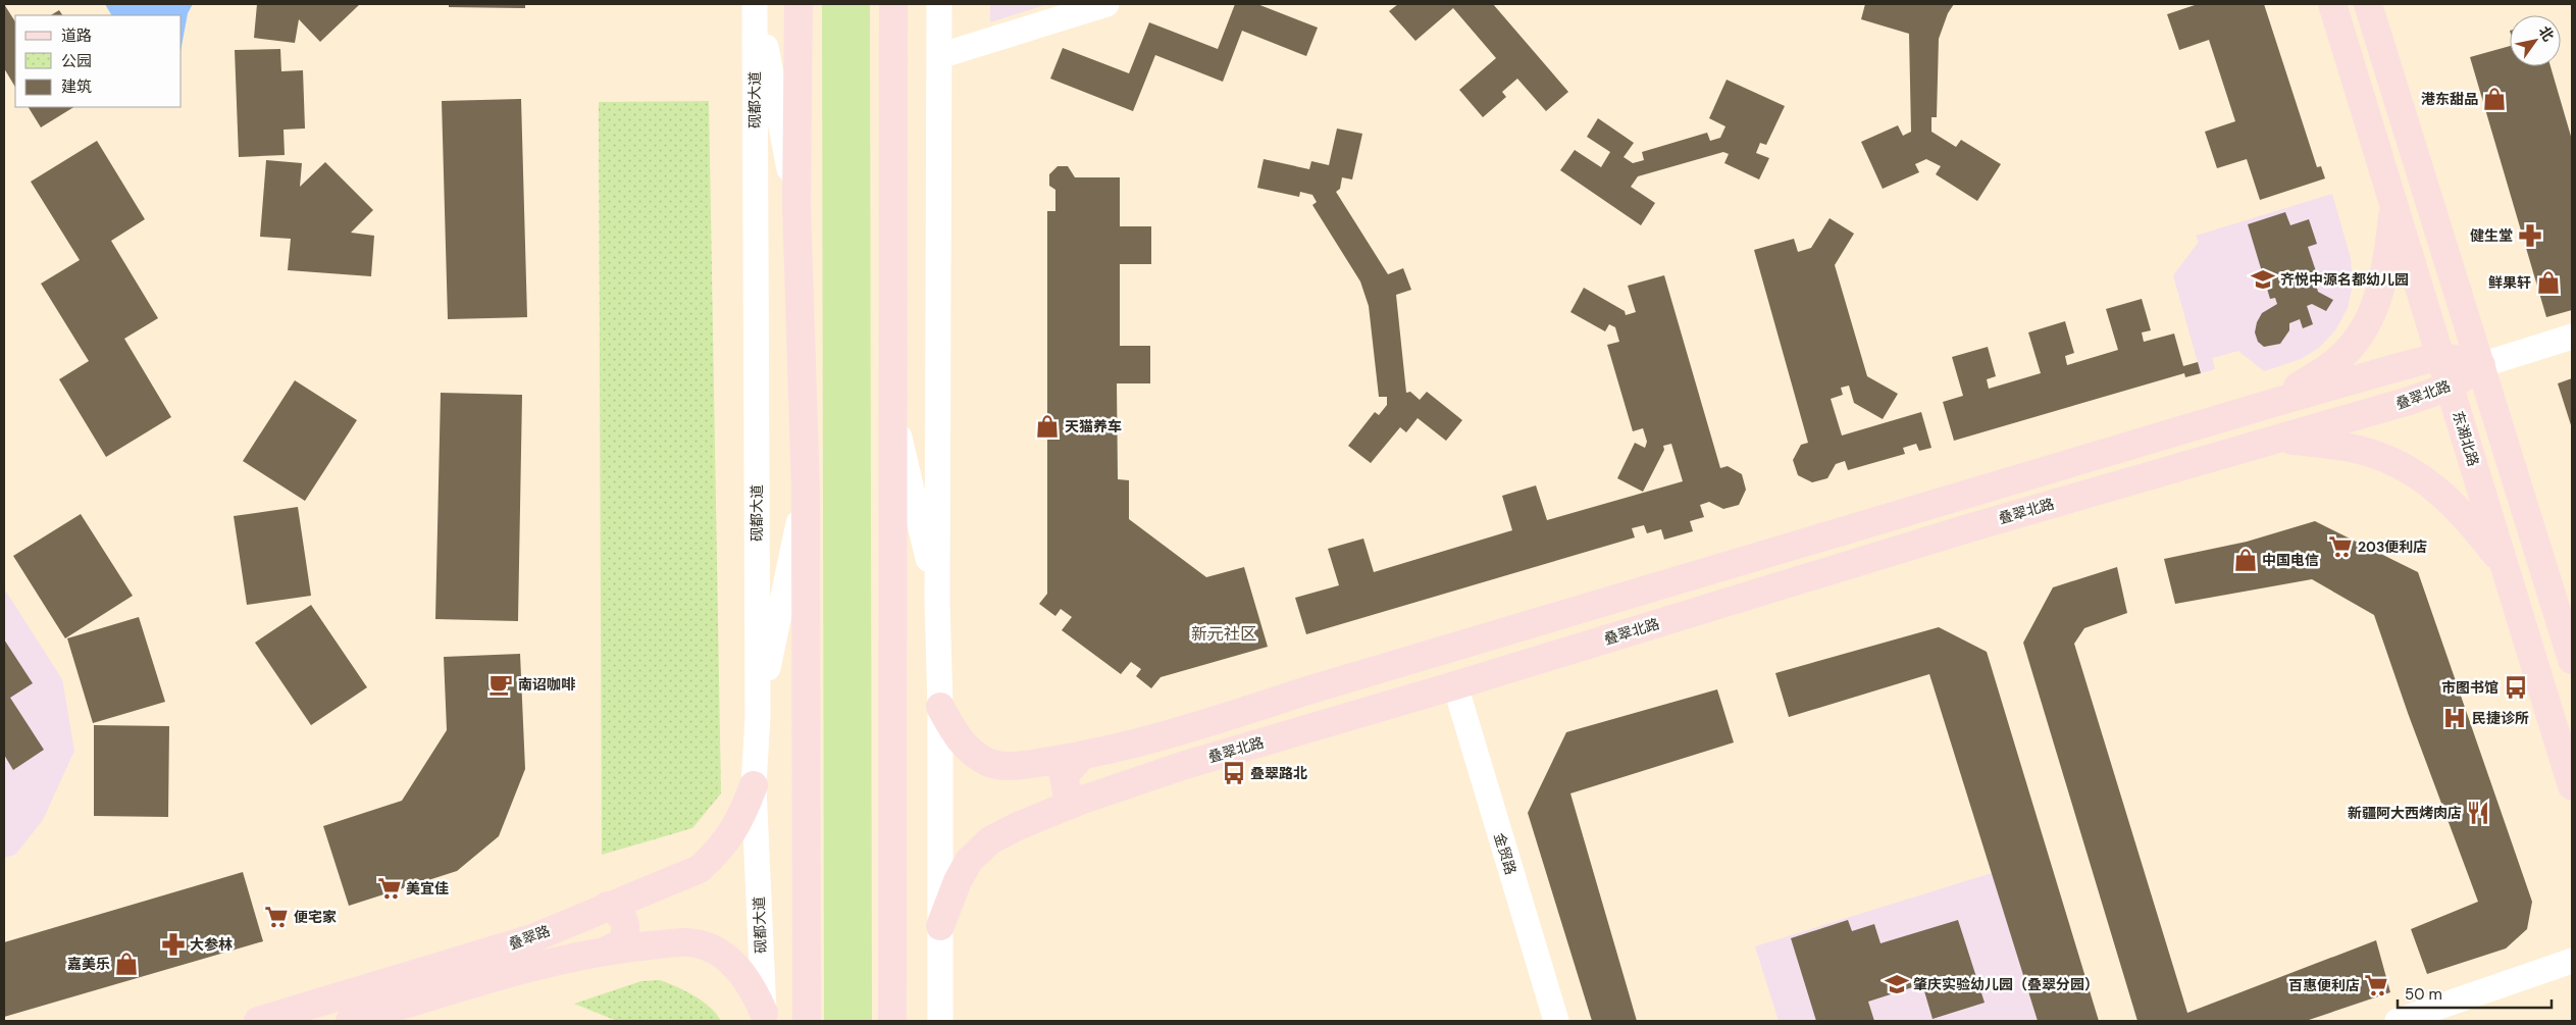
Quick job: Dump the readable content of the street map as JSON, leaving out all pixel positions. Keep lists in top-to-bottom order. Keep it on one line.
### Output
{"streets":{"main road":["叠翠北路","东湖北路","叠翠路"],"street":["砚都大道","金贸路"]},"crossings":[["砚都大道","叠翠路"],["叠翠北路","东湖北路"],["叠翠北路","金贸路"]],"districts":["新元社区"],"places":{"shop":["港东甜品","鲜果轩","天猫养车","中国电信","嘉美乐"],"pharmacy":["健生堂","大参林"],"school or university":["齐悦中源名都幼儿园","肇庆实验幼儿园（叠翠分园）"],"supermarket":["203便利店","美宜佳","便宅家","百惠便利店"],"cafe":["南诏咖啡"],"bus stop":["市图书馆","叠翠路北"],"hospital":["民捷诊所"],"restaurant":["新疆阿大西烤肉店"]},"legend":["道路","公园","建筑"],"scale_bar":"50 m","north":"top right"}
